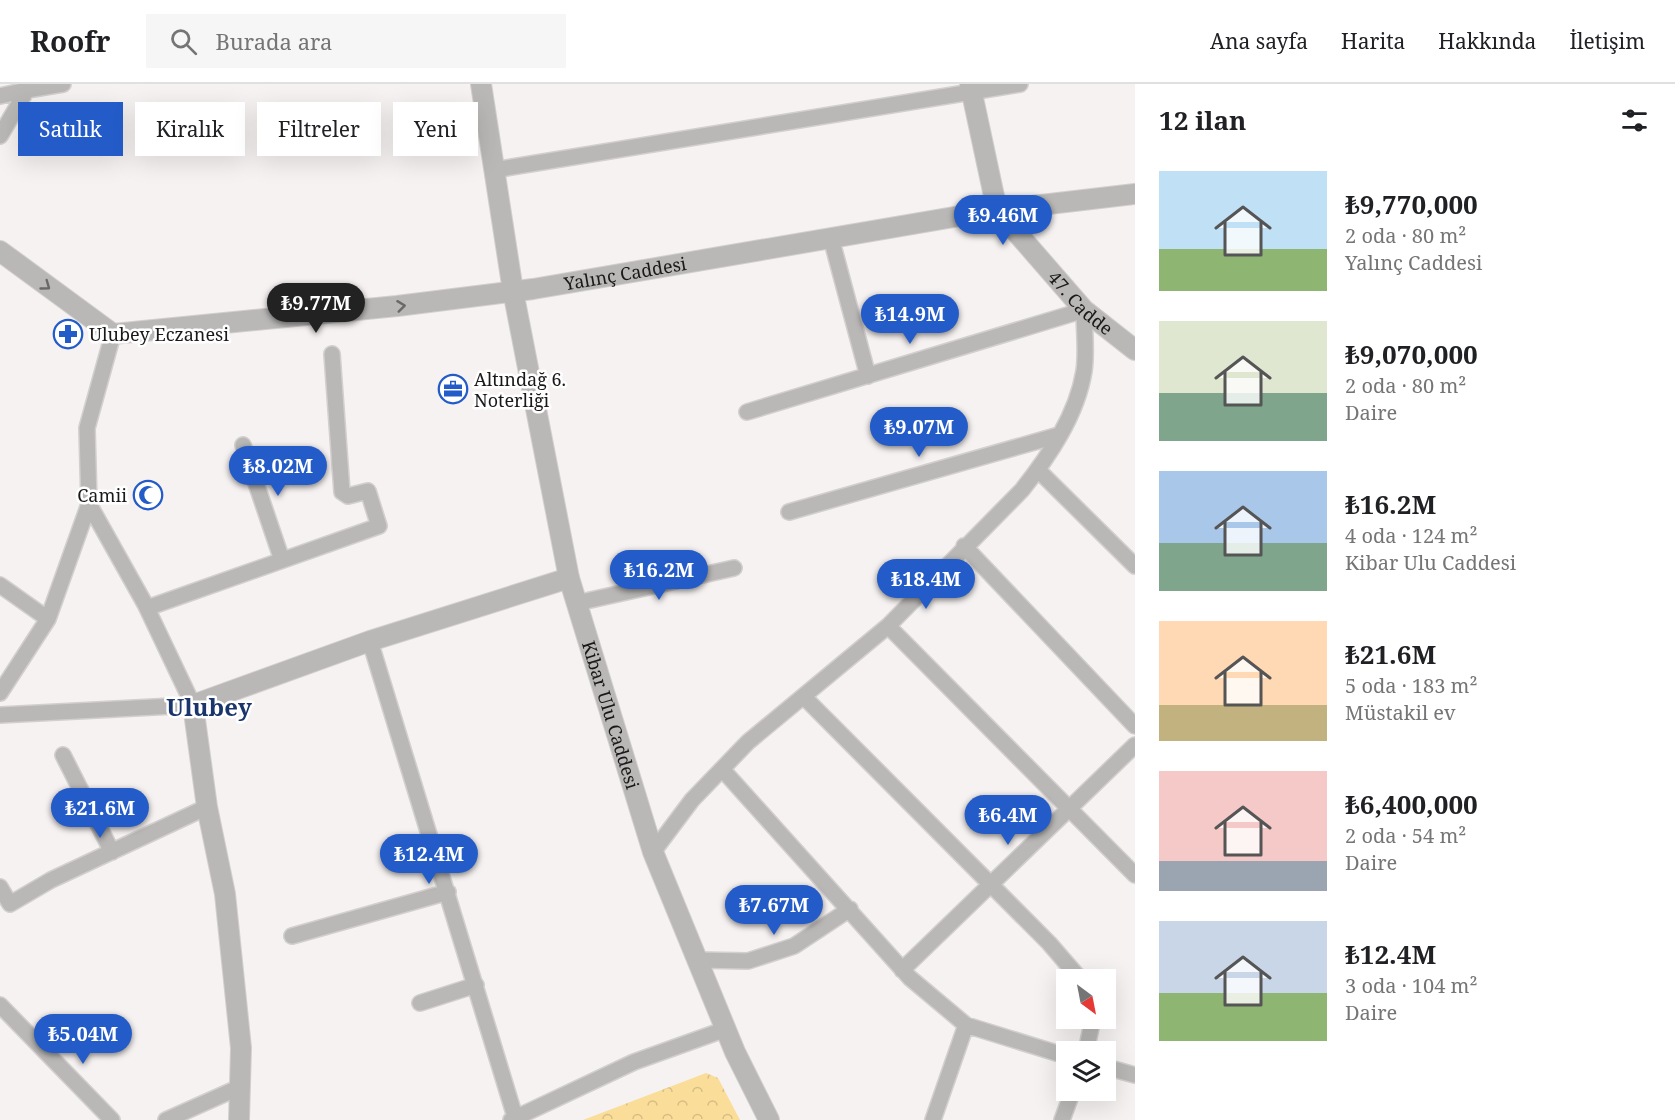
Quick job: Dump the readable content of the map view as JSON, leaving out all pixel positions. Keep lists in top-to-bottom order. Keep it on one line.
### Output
{"streets":{"street":["Yalınç Caddesi","47. Cadde","Kibar Ulu Caddesi"]},"crossings":[["Yalınç Caddesi","47. Cadde"],["Yalınç Caddesi","Kibar Ulu Caddesi"]],"one_way":["Yalınç Caddesi"],"districts":["Ulubey"],"places":{"pharmacy":["Ulubey Eczanesi"],"office":["Altındağ 6. Noterliği"],"mosque":["Camii"]},"north":"bottom right","page":{"header":"Roofr","search":"Burada ara","nav":["Ana sayfa","Harita","Hakkında","İletişim"],"heading":"12 ilan","chip":["Satılık","Kiralık","Filtreler","Yeni"],"list":[{"name":"₺9,770,000","note":"2 oda · 80 m² · Yalınç Caddesi"},{"name":"₺9,070,000","note":"2 oda · 80 m² · Daire"},{"name":"₺16.2M","note":"4 oda · 124 m² · Kibar Ulu Caddesi"},{"name":"₺21.6M","note":"5 oda · 183 m² · Müstakil ev"},{"name":"₺6,400,000","note":"2 oda · 54 m² · Daire"},{"name":"₺12.4M","note":"3 oda · 104 m² · Daire"}],"price":["₺9.46M","₺9.77M","₺14.9M","₺9.07M","₺8.02M","₺16.2M","₺18.4M","₺21.6M","₺6.4M","₺12.4M","₺7.67M","₺5.04M"]}}
